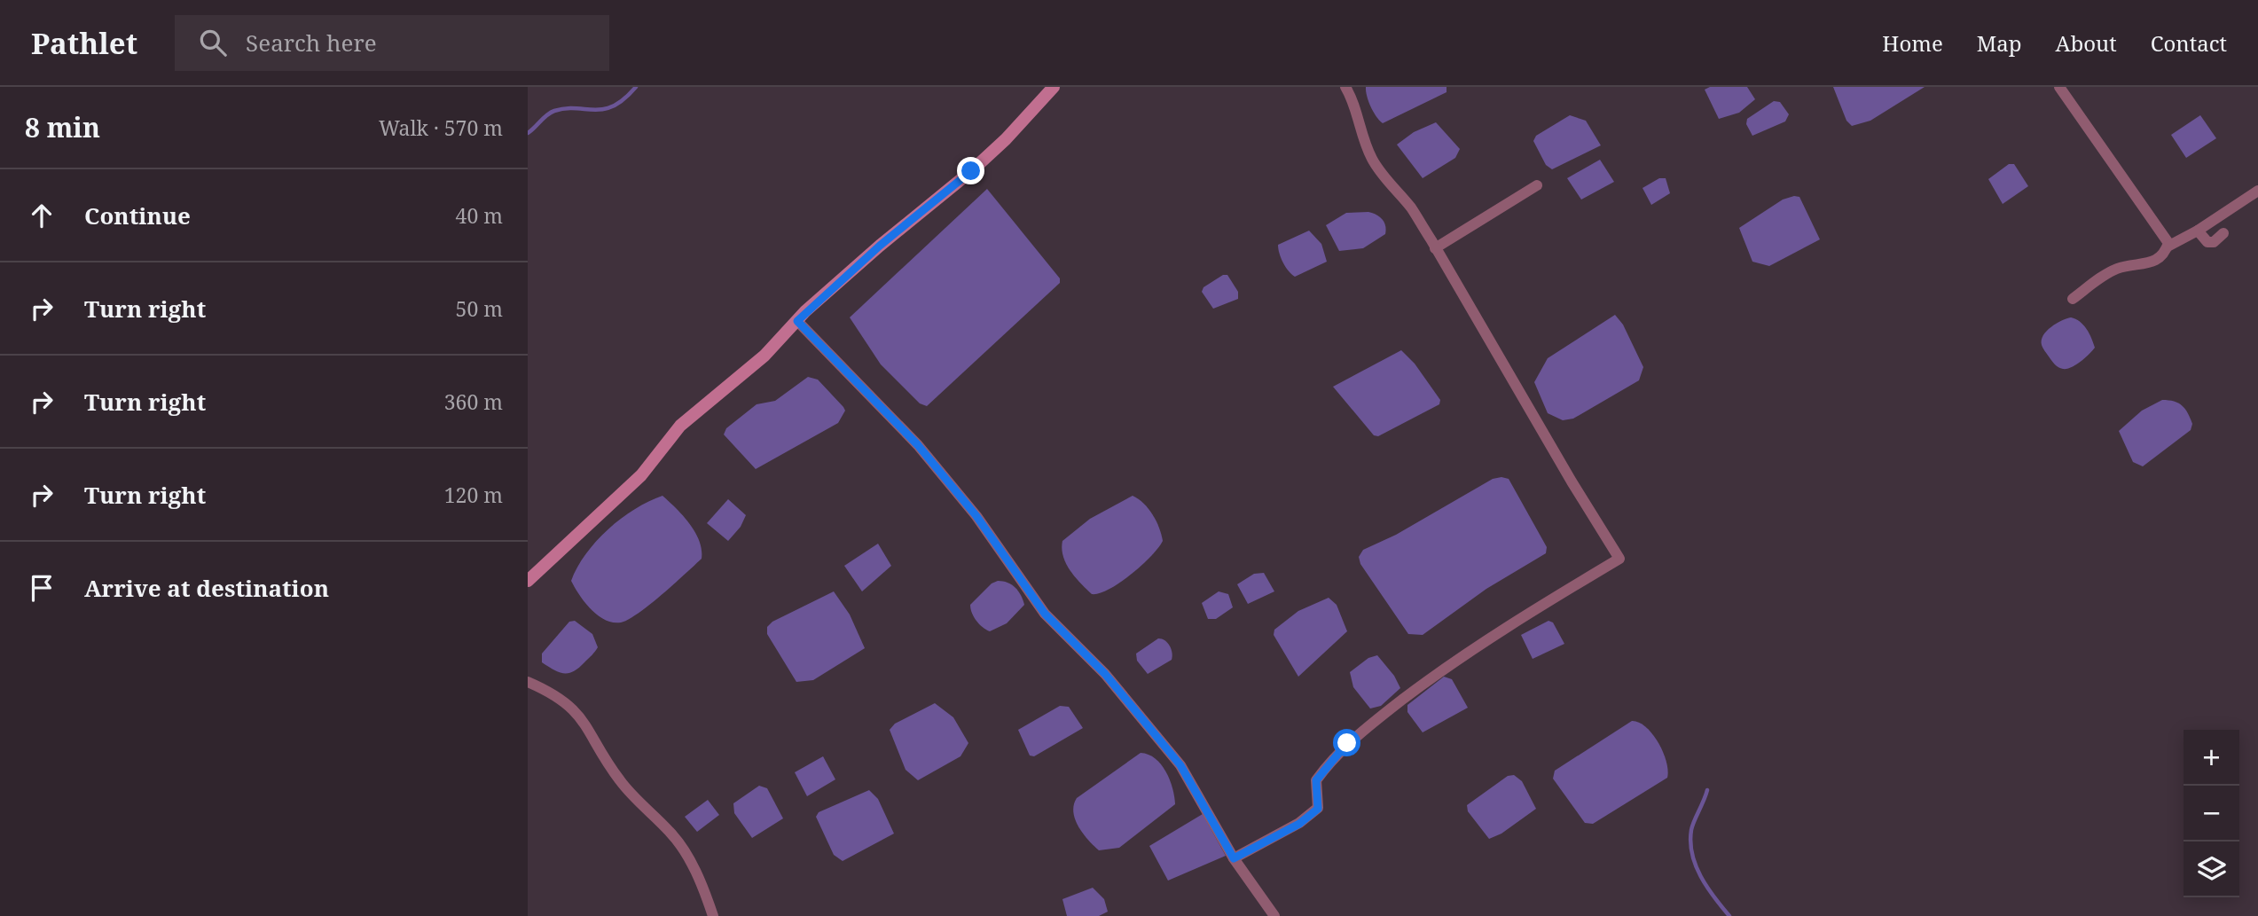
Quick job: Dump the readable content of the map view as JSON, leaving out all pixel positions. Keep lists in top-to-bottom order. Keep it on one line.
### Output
{"page":{"header":"Pathlet","search":"Search here","nav":["Home","Map","About","Contact"],"heading":["8 min","Walk · 570 m"],"list":[["Continue","40 m"],["Turn right","50 m"],["Turn right","360 m"],["Turn right","120 m"],"Arrive at destination"],"map_buttons":["+","−"]}}
